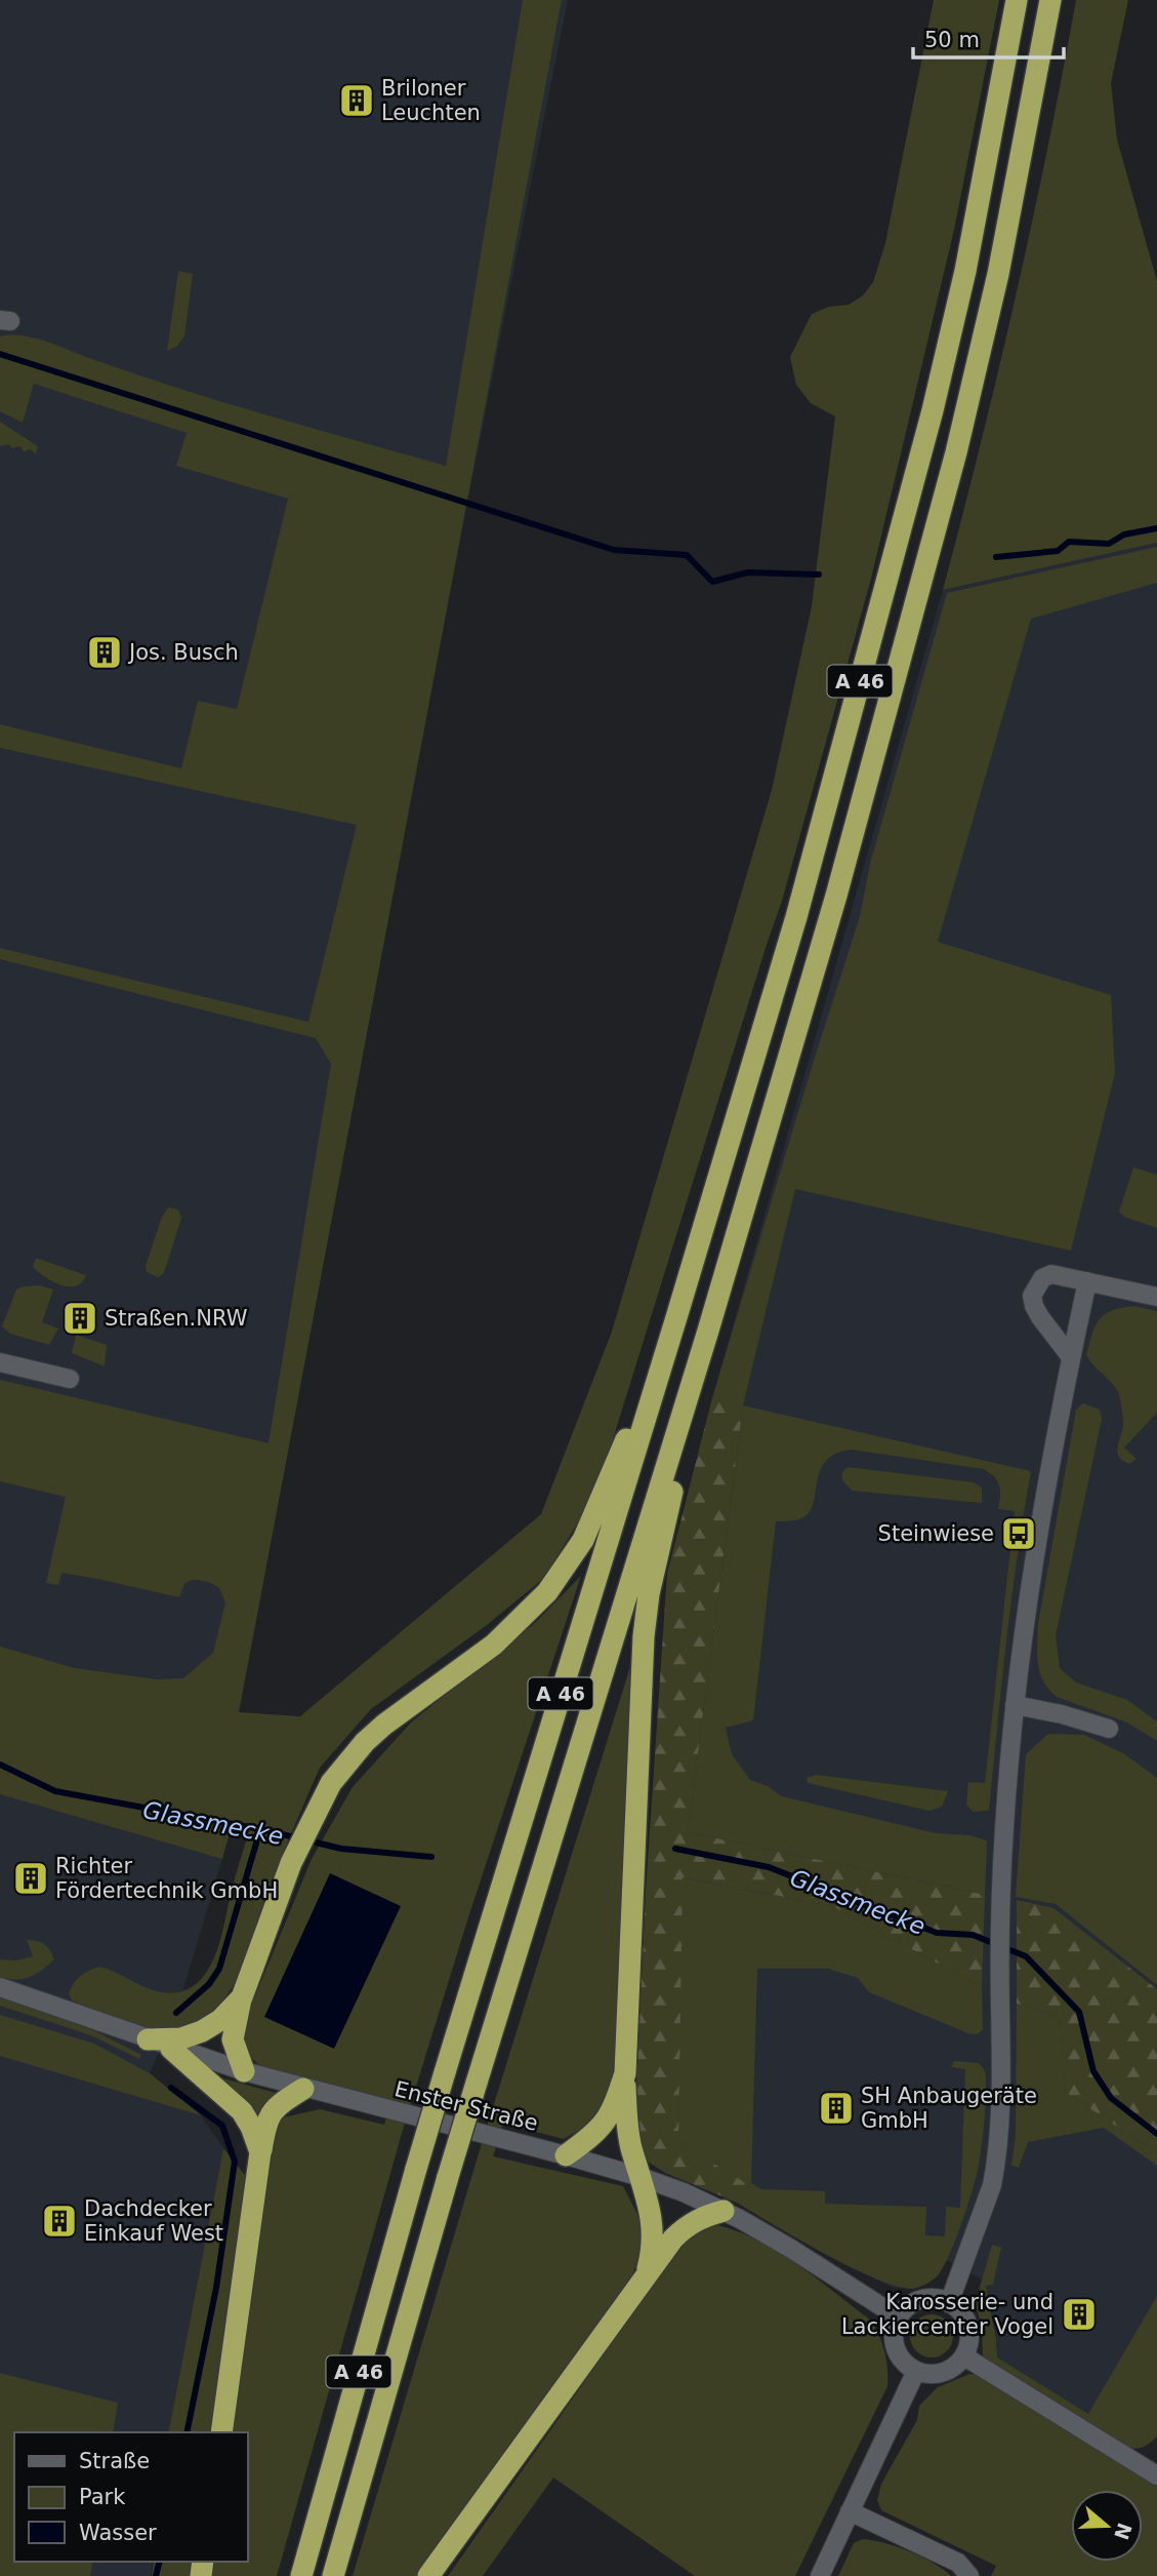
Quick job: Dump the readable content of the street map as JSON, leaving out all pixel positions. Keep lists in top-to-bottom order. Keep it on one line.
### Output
{"streets":{"highway":["A 46"],"street":["Enster Straße"]},"water":["Glassmecke"],"places":{"building":["Briloner Leuchten","Jos. Busch","Straßen.NRW","Richter Fördertechnik GmbH","SH Anbaugeräte GmbH","Dachdecker Einkauf West","Karosserie- und Lackiercenter Vogel"],"bus stop":["Steinwiese"]},"legend":["Straße","Park","Wasser"],"scale_bar":"50 m","north":"right"}
